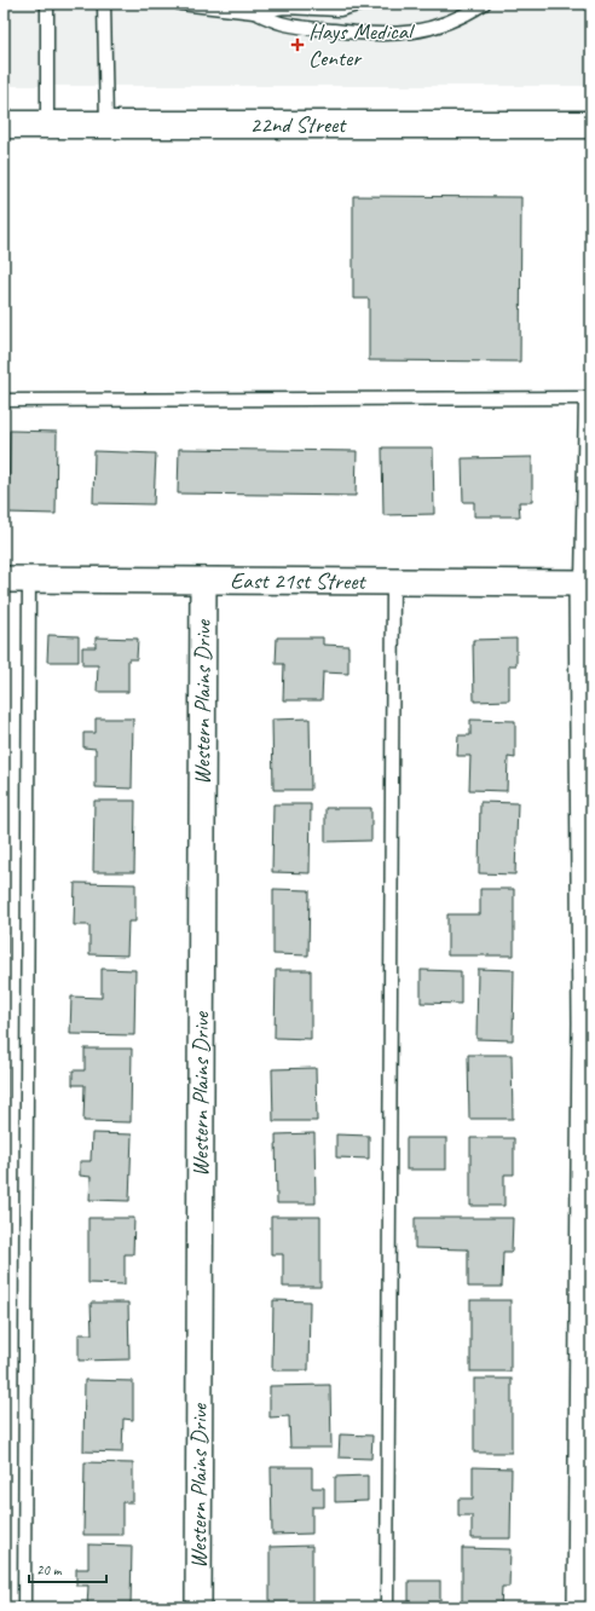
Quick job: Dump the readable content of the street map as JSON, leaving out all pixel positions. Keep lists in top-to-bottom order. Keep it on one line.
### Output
{"streets":{"street":["22nd Street","East 21st Street","Western Plains Drive"]},"crossings":[["East 21st Street","Western Plains Drive"]],"places":{"health":["Hays Medical Center"]},"scale_bar":"20 m"}
